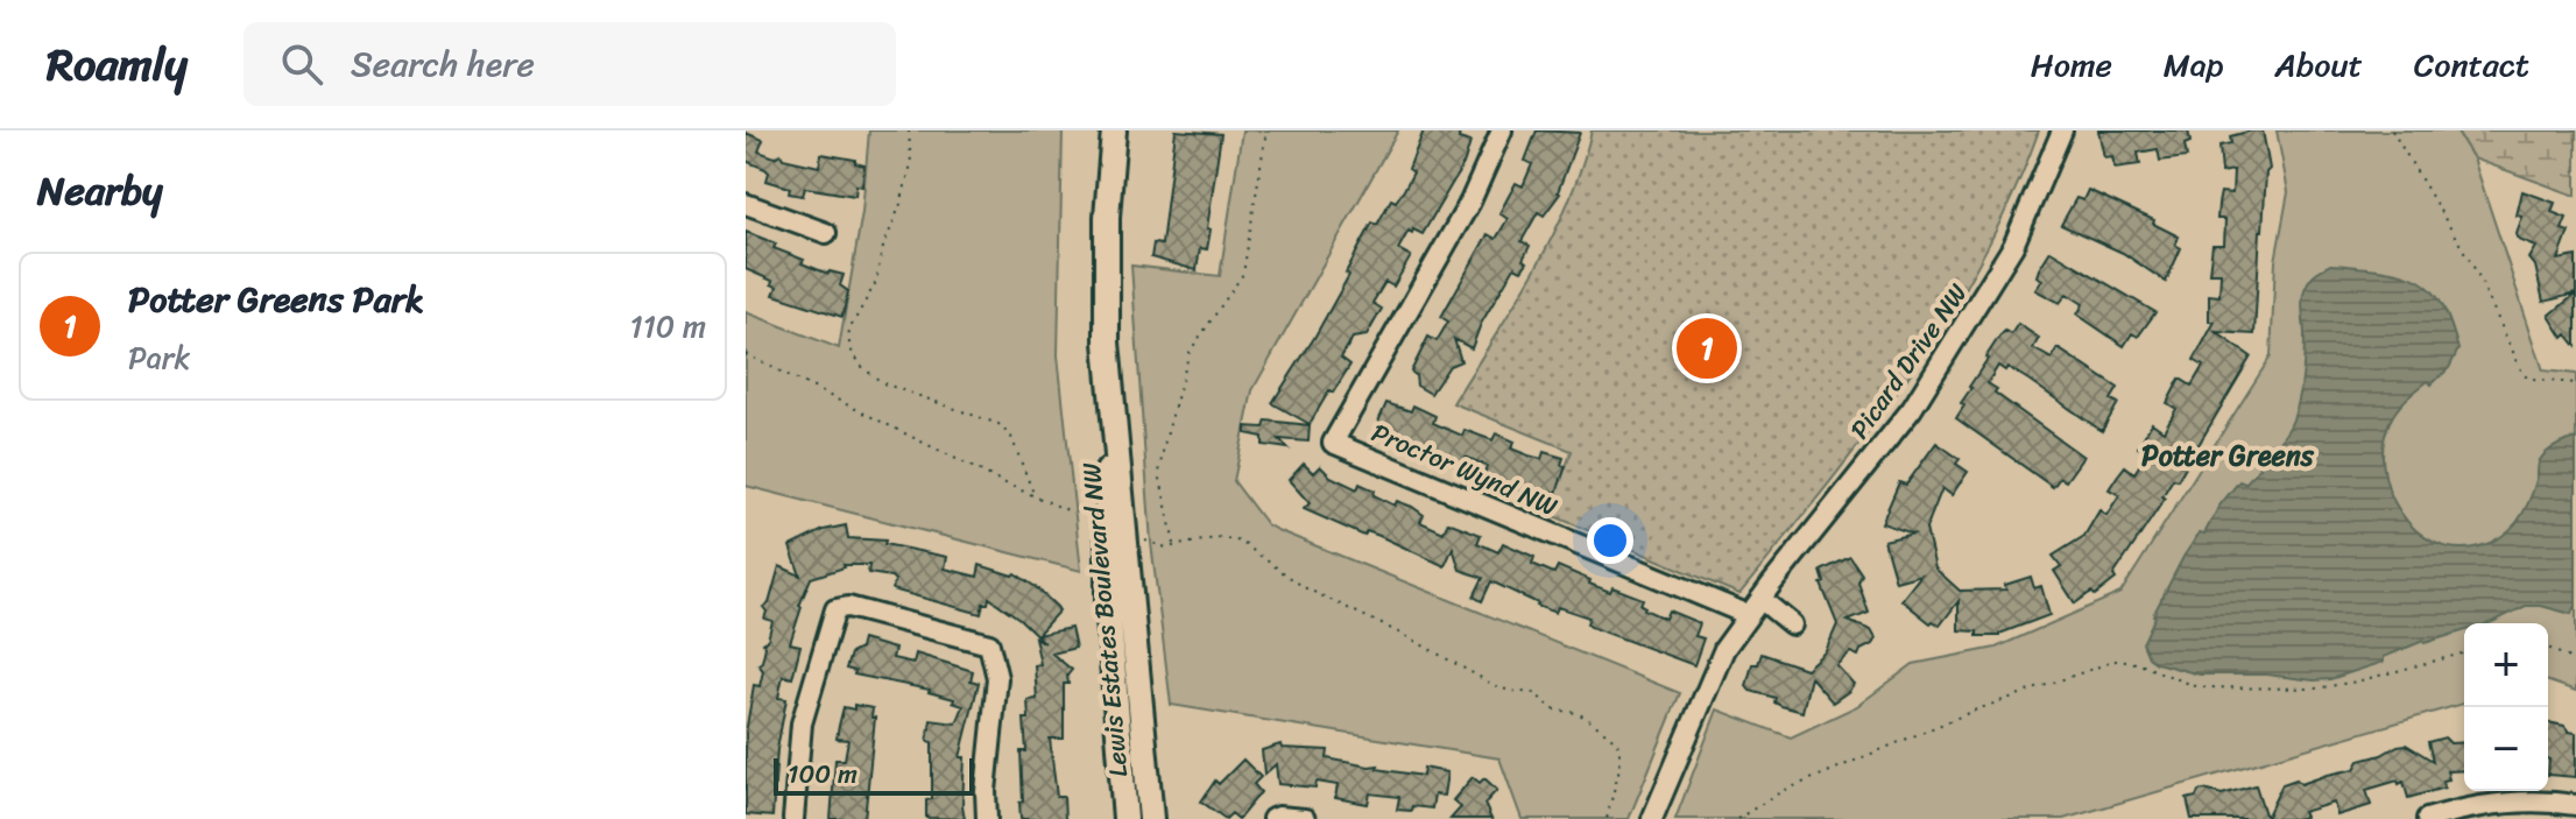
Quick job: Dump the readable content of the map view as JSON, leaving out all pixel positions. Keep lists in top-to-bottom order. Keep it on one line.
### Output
{"streets":{"main road":["Lewis Estates Boulevard NW"],"street":["Picard Drive NW","Proctor Wynd NW"]},"crossings":[["Picard Drive NW","Proctor Wynd NW"]],"districts":["Potter Greens"],"scale_bar":"100 m","page":{"header":"Roamly","search":"Search here","nav":["Home","Map","About","Contact"],"heading":"Nearby","list":[{"mark":"1","name":"Potter Greens Park","note":"Park","value":"110 m"}],"pins":"1","map_buttons":["+","−"],"scale":"100 m"}}
